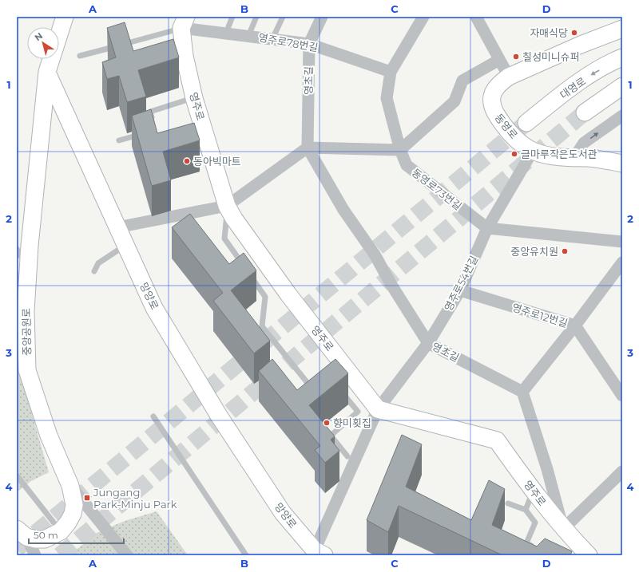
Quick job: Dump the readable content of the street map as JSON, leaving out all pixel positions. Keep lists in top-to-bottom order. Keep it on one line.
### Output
{"streets":{"street":["영주로78번길","영초길","대영로","영주로","동영로","동영로73번길","영주로54번길","망양로","영주로12번길","중앙공원로"]},"crossings":[["영주로78번길","영초길"],["영주로78번길","영주로"],["영주로78번길","동영로73번길"],["영초길","영주로54번길"],["영주로","영주로54번길"],["동영로","영주로54번길"],["동영로73번길","영주로54번길"],["영주로54번길","망양로"],["영주로54번길","영주로12번길"],["망양로","중앙공원로"]],"places":{"other":["자매식당","칠성미니슈퍼","글마루작은도서관","동아빅마트","중앙유치원","향미횟집"],"transit":["Jungang Park-Minju Park"]},"scale_bar":"50 m","north":"top left","grid":{"columns":["A","B","C","D"],"rows":["1","2","3","4"]}}
